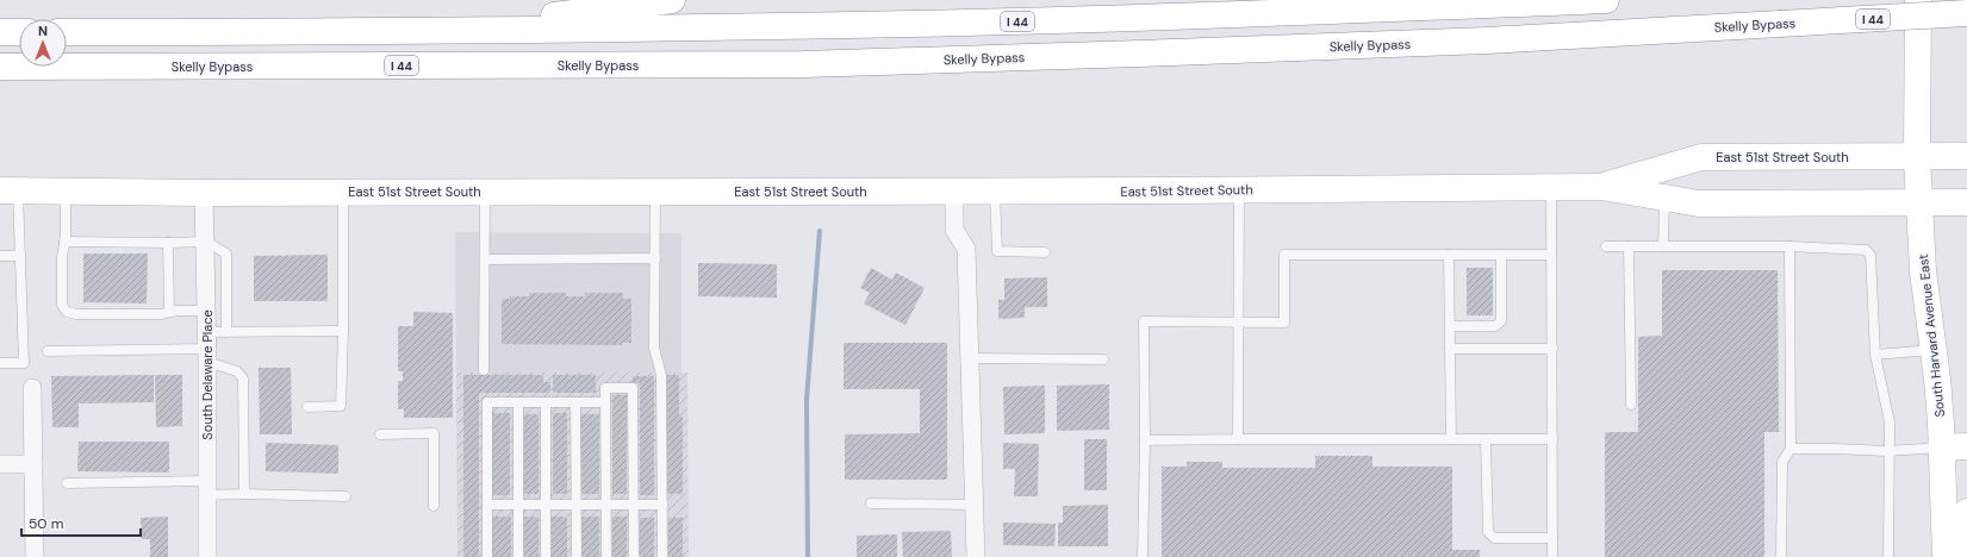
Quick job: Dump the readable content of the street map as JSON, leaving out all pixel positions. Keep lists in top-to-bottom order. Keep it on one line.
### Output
{"streets":{"main road":["I 44","Skelly Bypass","East 51st Street South","South Harvard Avenue East"],"street":["South Delaware Place"]},"crossings":[["East 51st Street South","South Harvard Avenue East"],["East 51st Street South","South Delaware Place"]],"scale_bar":"50 m","north":"top"}
